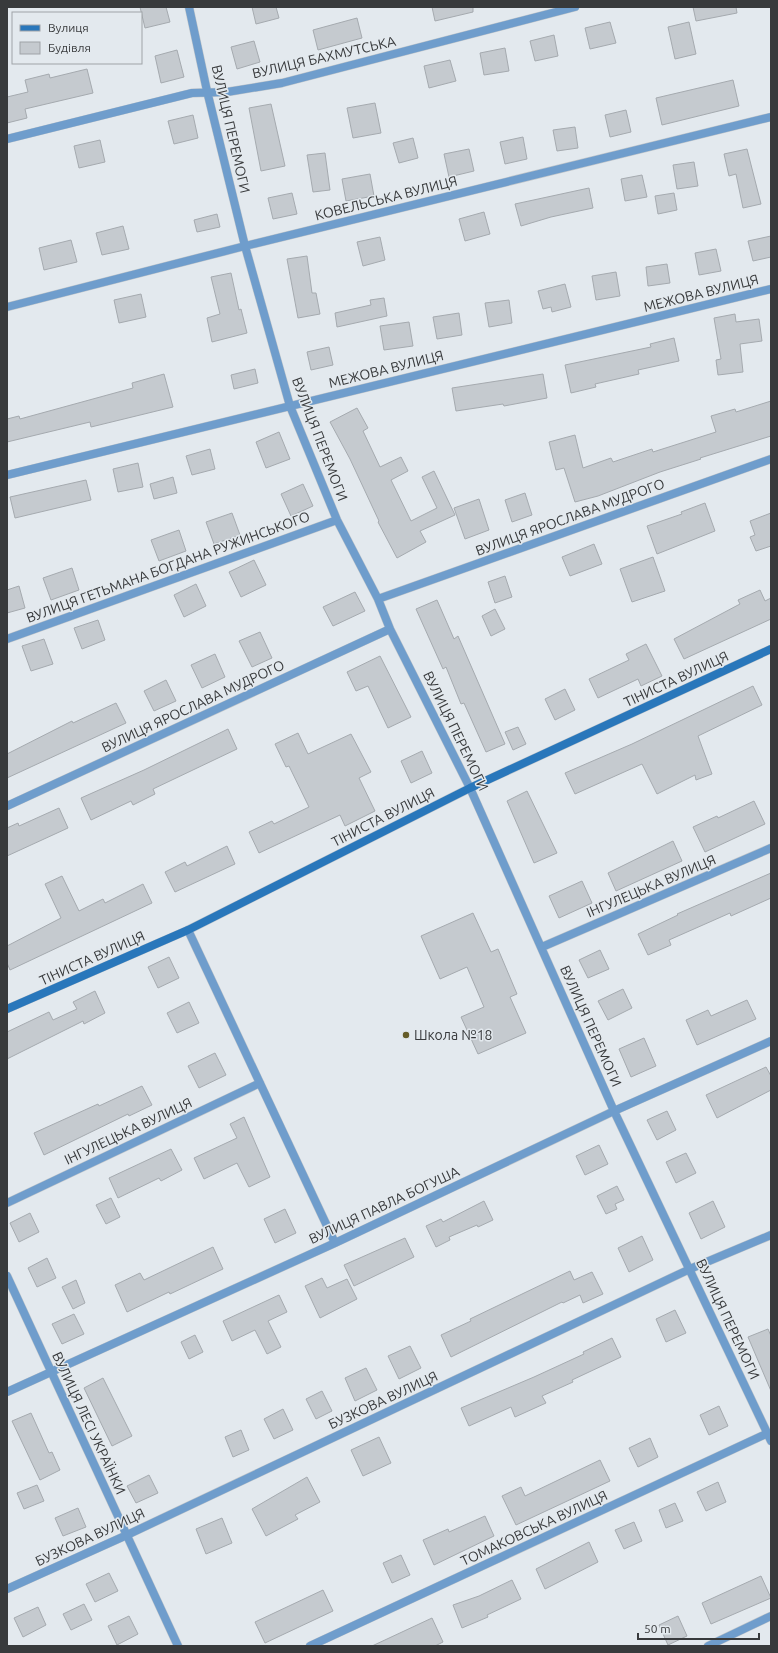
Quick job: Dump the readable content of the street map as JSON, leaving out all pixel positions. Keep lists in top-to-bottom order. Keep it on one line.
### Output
{"streets":{"street":["ВУЛИЦЯ БАХМУТСЬКА","ВУЛИЦЯ ПЕРЕМОГИ","КОВЕЛЬСЬКА ВУЛИЦЯ","МЕЖОВА ВУЛИЦЯ","ВУЛИЦЯ ЯРОСЛАВА МУДРОГО","ВУЛИЦЯ ГЕТЬМАНА БОГДАНА РУЖИНСЬКОГО","ТІНИСТА ВУЛИЦЯ","ІНГУЛЕЦЬКА ВУЛИЦЯ","ВУЛИЦЯ ПАВЛА БОГУША","БУЗКОВА ВУЛИЦЯ","ВУЛИЦЯ ЛЕСІ УКРАЇНКИ","ТОМАКОВСЬКА ВУЛИЦЯ"]},"crossings":[["ВУЛИЦЯ БАХМУТСЬКА","ВУЛИЦЯ ПЕРЕМОГИ"],["ВУЛИЦЯ ПЕРЕМОГИ","КОВЕЛЬСЬКА ВУЛИЦЯ"],["ВУЛИЦЯ ПЕРЕМОГИ","МЕЖОВА ВУЛИЦЯ"],["ВУЛИЦЯ ПЕРЕМОГИ","ВУЛИЦЯ ЯРОСЛАВА МУДРОГО"],["ВУЛИЦЯ ПЕРЕМОГИ","ВУЛИЦЯ ГЕТЬМАНА БОГДАНА РУЖИНСЬКОГО"],["ВУЛИЦЯ ПЕРЕМОГИ","ТІНИСТА ВУЛИЦЯ"],["ВУЛИЦЯ ПЕРЕМОГИ","ІНГУЛЕЦЬКА ВУЛИЦЯ"],["ВУЛИЦЯ ПЕРЕМОГИ","ВУЛИЦЯ ПАВЛА БОГУША"],["ВУЛИЦЯ ПЕРЕМОГИ","БУЗКОВА ВУЛИЦЯ"],["ВУЛИЦЯ ПЕРЕМОГИ","ТОМАКОВСЬКА ВУЛИЦЯ"],["ВУЛИЦЯ ПАВЛА БОГУША","ВУЛИЦЯ ЛЕСІ УКРАЇНКИ"],["БУЗКОВА ВУЛИЦЯ","ВУЛИЦЯ ЛЕСІ УКРАЇНКИ"]],"places":["Школа №18"],"legend":["Вулиця","Будівля"],"scale_bar":"50 m"}
